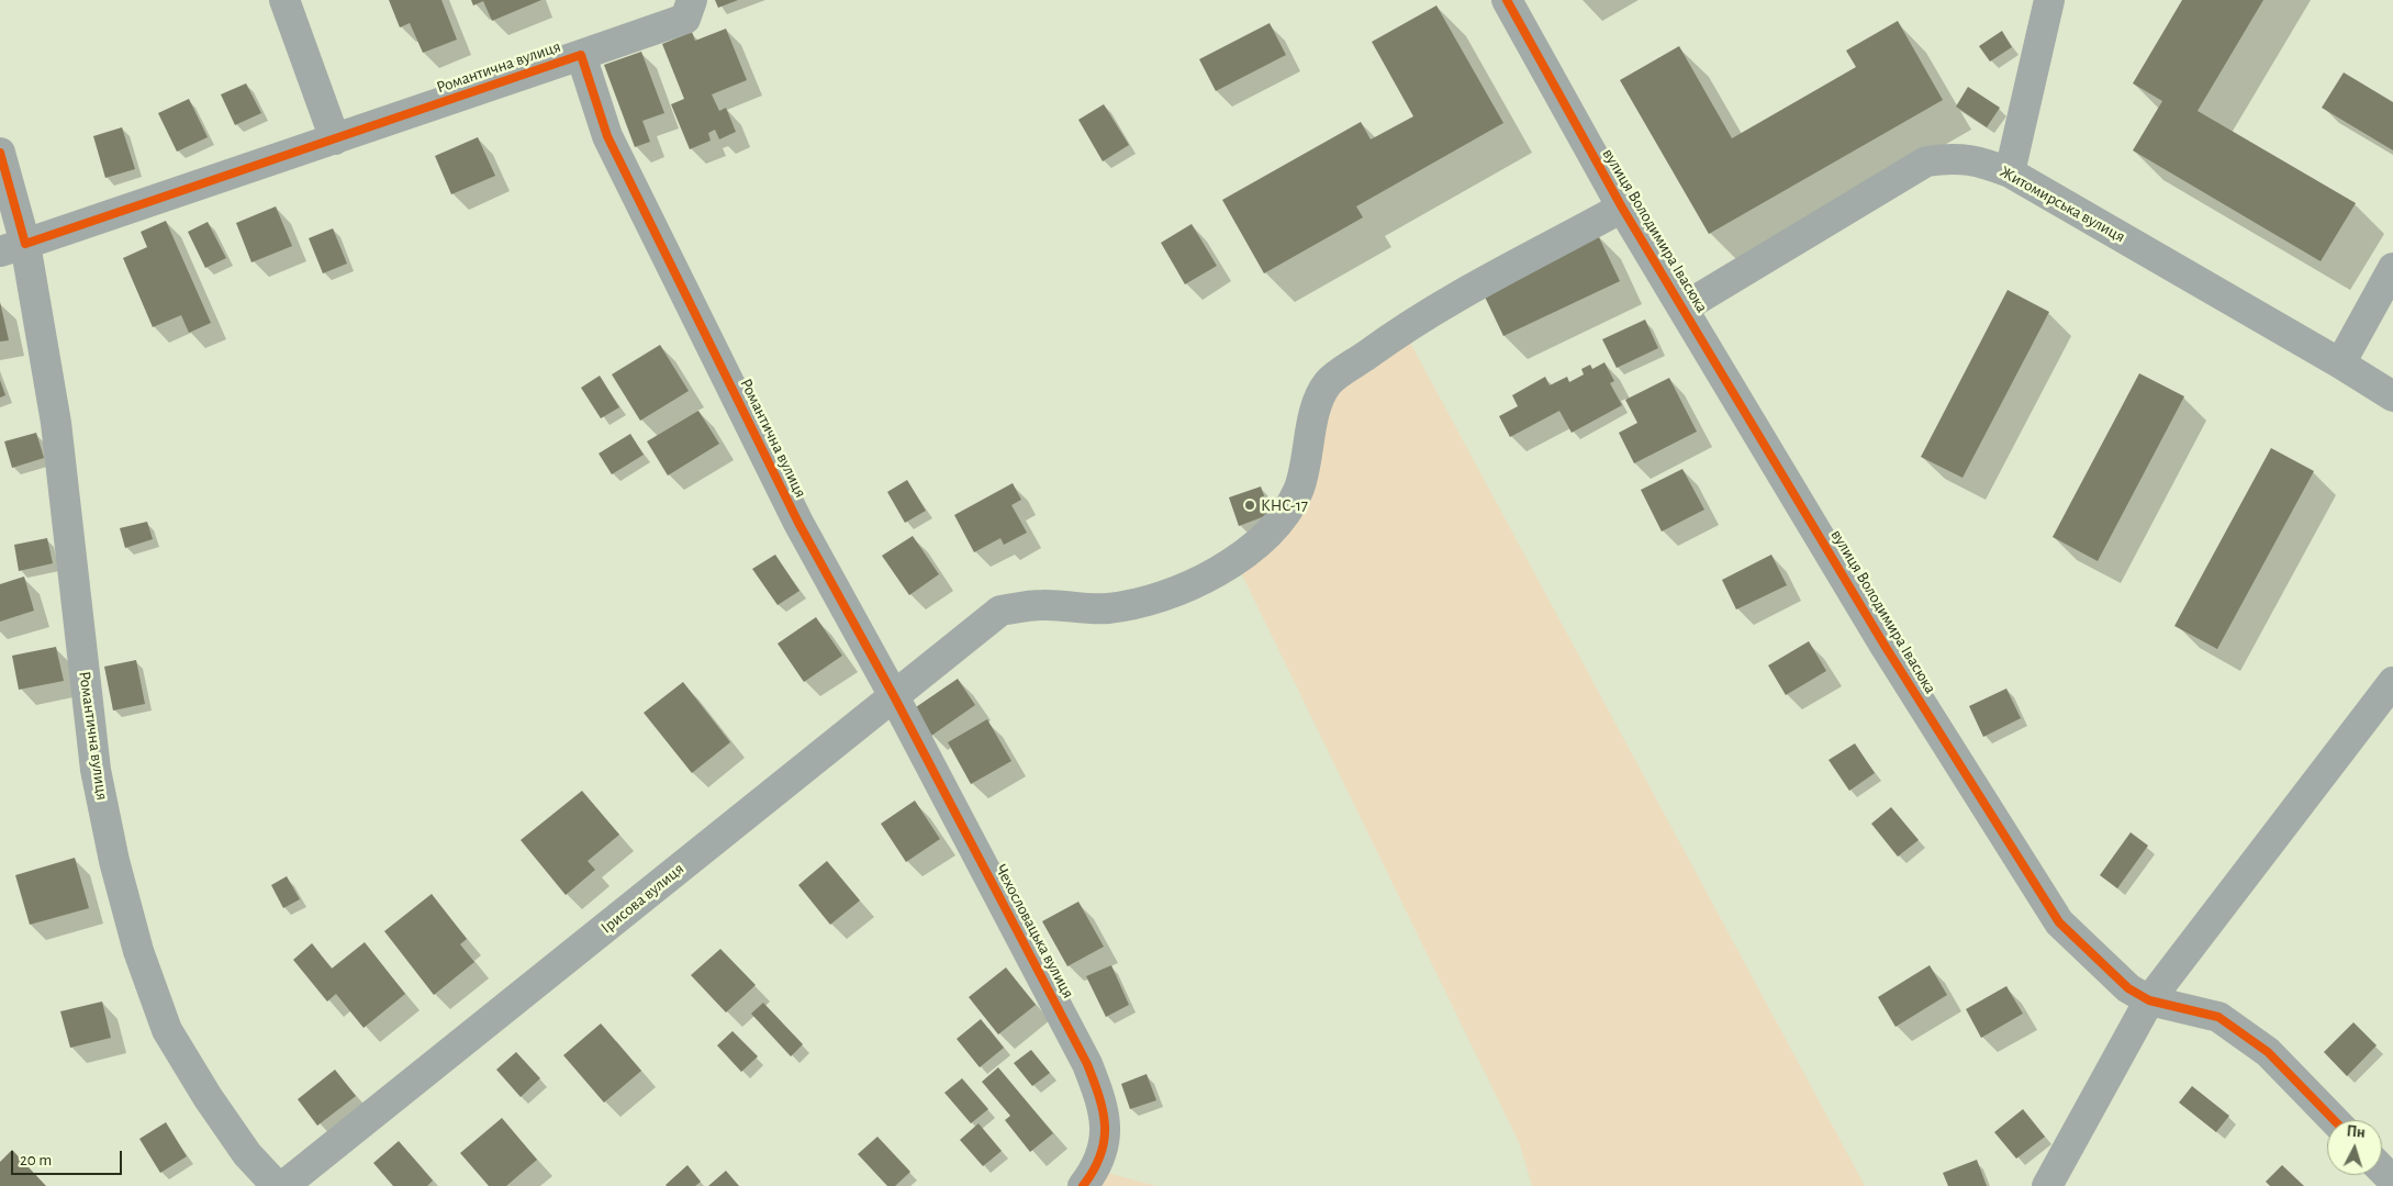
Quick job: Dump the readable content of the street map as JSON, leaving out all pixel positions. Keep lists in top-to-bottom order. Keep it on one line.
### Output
{"streets":{"street":["Романтична вулиця","Житомирська вулиця","вулиця Володимира Івасюка","Ірисова вулиця","Чехословацька вулиця"]},"crossings":[["Романтична вулиця","Ірисова вулиця"],["Романтична вулиця","Чехословацька вулиця"],["Житомирська вулиця","вулиця Володимира Івасюка"],["вулиця Володимира Івасюка","Ірисова вулиця"],["Ірисова вулиця","Чехословацька вулиця"]],"places":["КНС-17"],"scale_bar":"20 m","north":"top"}
